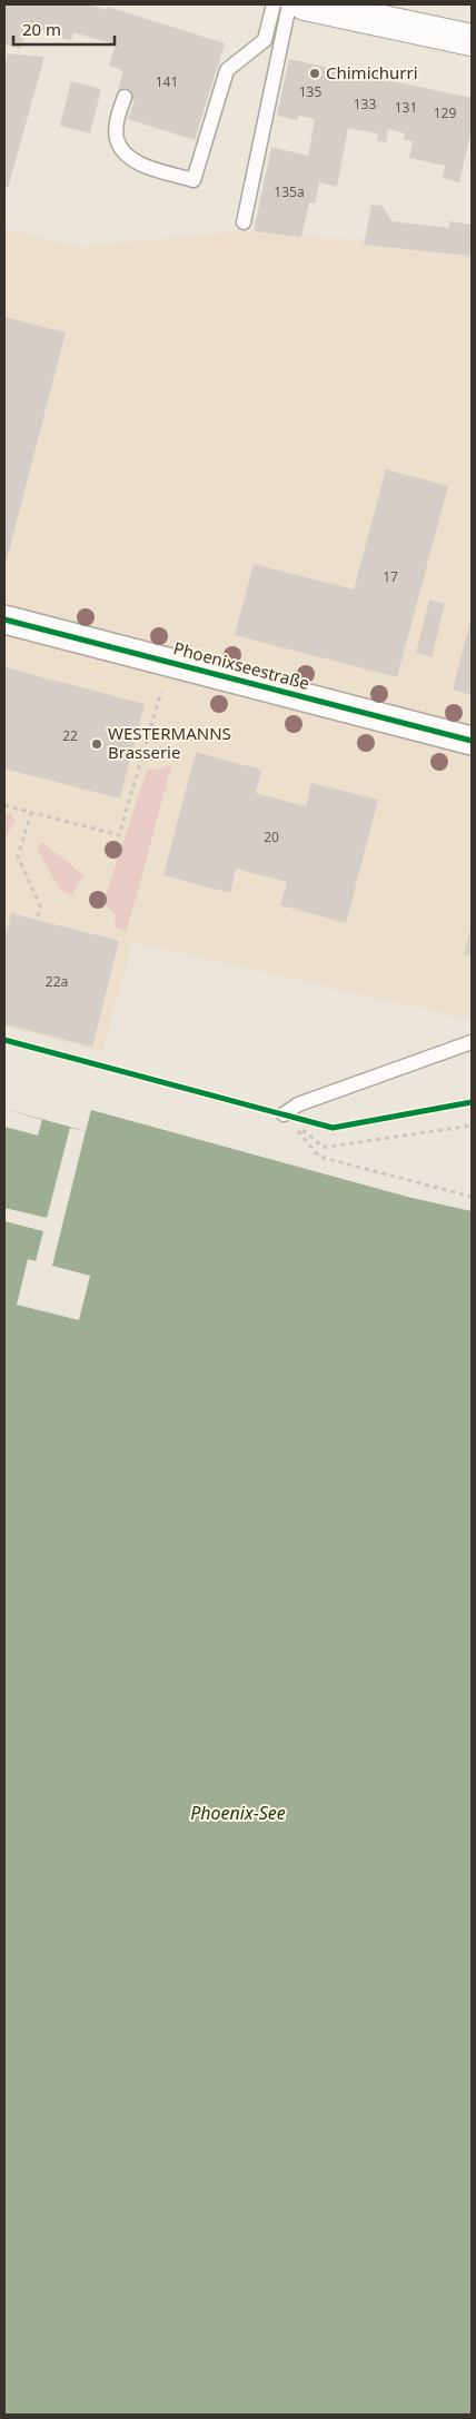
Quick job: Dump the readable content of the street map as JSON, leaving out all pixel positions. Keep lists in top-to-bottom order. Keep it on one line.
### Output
{"streets":{"street":["Phoenixseestraße"]},"water":["Phoenix-See"],"places":["Chimichurri","WESTERMANNS Brasserie"],"house_numbers":["141","135","133","131","129","135a","17","22","20","22a"],"scale_bar":"20 m"}
